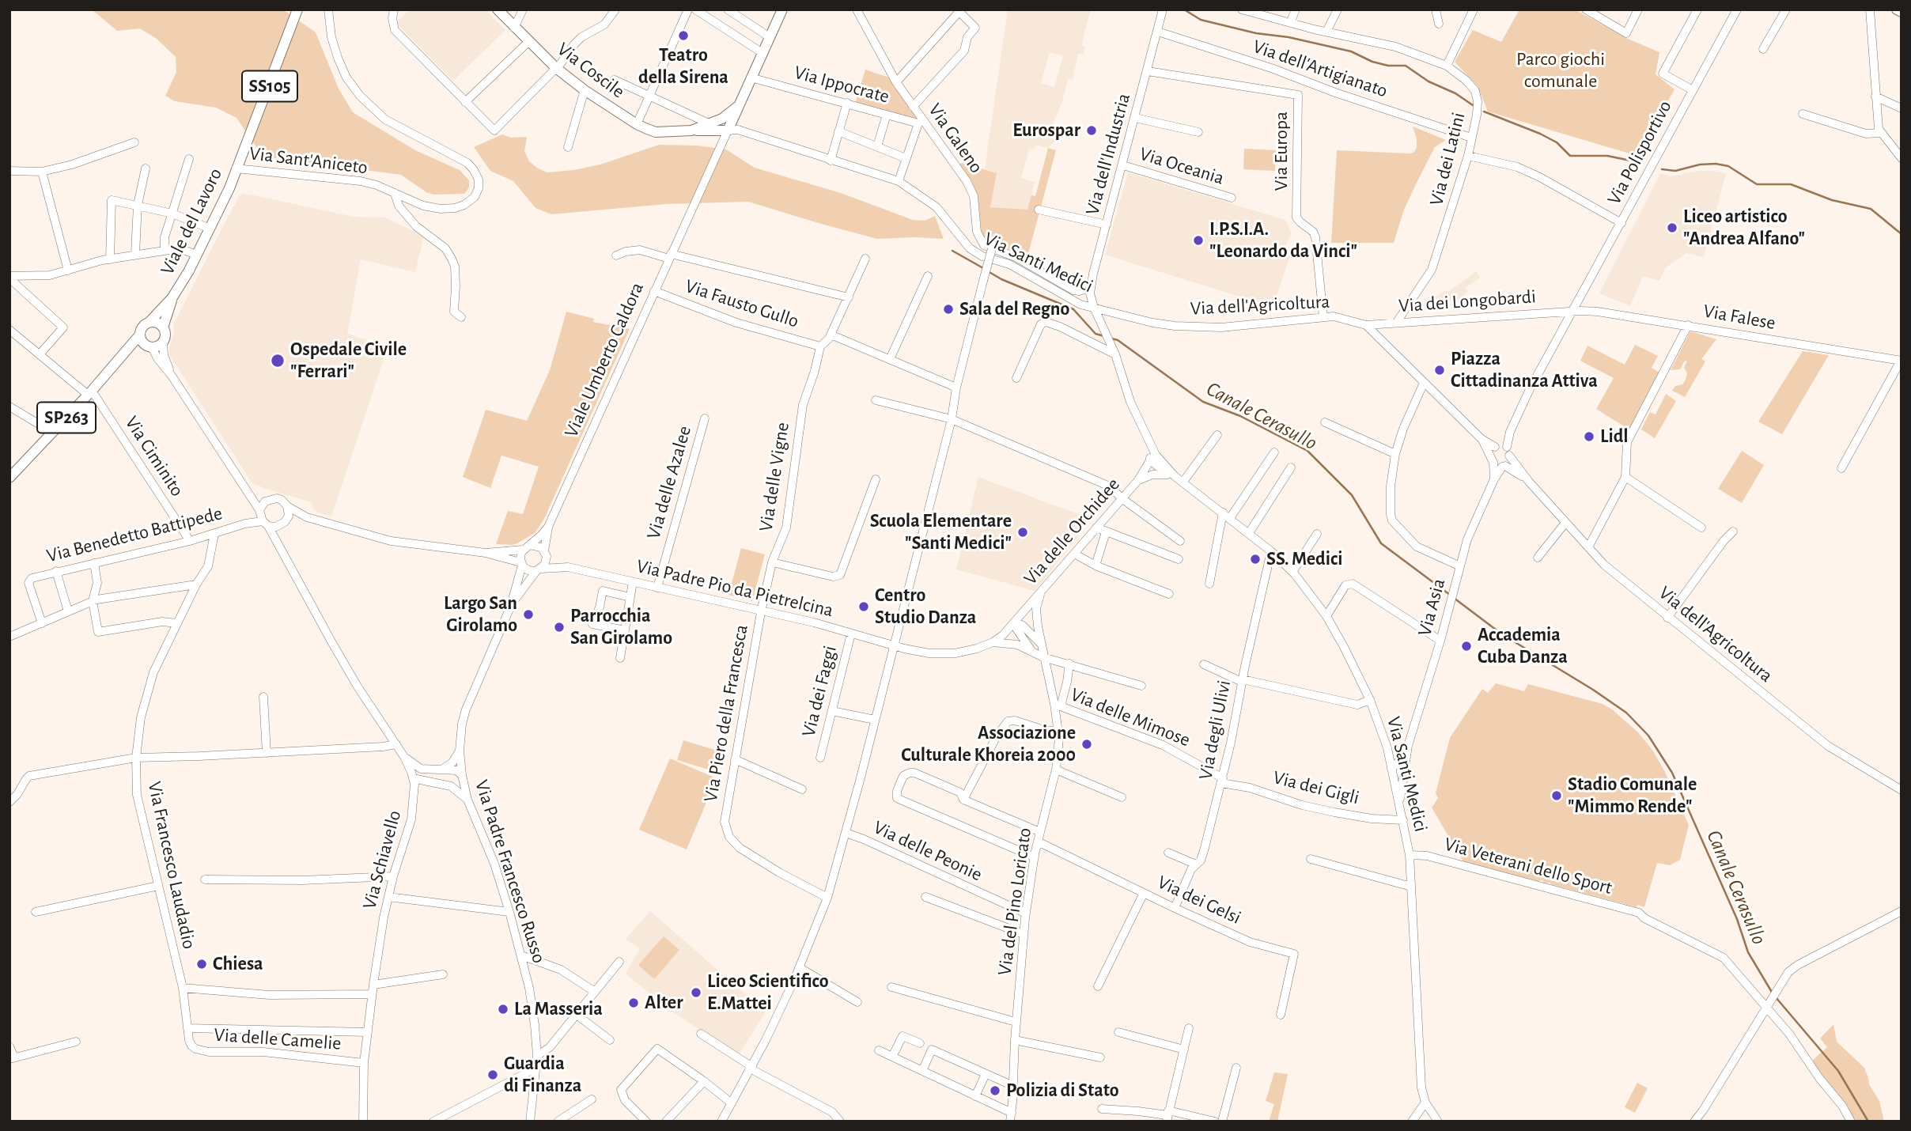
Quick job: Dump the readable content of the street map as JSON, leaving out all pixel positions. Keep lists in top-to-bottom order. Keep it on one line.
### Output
{"streets":{"main road":["Via Coscile","SS105","Viale del Lavoro","SP263"],"street":["Via dell'Artigianato","Via Ippocrate","Via Galeno","Via Europa","Via Polisportivo","Via dell'Industria","Via dei Latini","Via Sant'Aniceto","Via Oceania","Via Santi Medici","Via dei Longobardi","Via Fausto Gullo","Via dell'Agricoltura","Via Falese","Viale Umberto Caldora","Via Ciminito","Via delle Vigne","Via delle Azalee","Via delle Orchidee","Via Benedetto Battipede","Via Padre Pio da Pietrelcina","Via Asia","Via dei Faggi","Via Piero della Francesca","Via delle Mimose","Via degli Ulivi","Via dei Gigli","Via delle Peonie","Via Schiavello","Via Francesco Laudadio","Via Veterani dello Sport","Via Padre Francesco Russo","Via dei Gelsi","Via del Pino Loricato","Via delle Camelie"]},"crossings":[["Via dell'Artigianato","Via dell'Industria"],["Via dell'Artigianato","Via dei Latini"],["Via Ippocrate","Via Galeno"],["SS105","Via Sant'Aniceto"],["SS105","Viale del Lavoro"],["Via Galeno","Via dell'Industria"],["Via Europa","Via dell'Industria"],["Via Europa","Via dell'Agricoltura"],["Via Polisportivo","Via dei Longobardi"],["Via Polisportivo","Via Falese"],["Via dell'Industria","Via Oceania"],["Via dell'Industria","Via Santi Medici"],["Via dell'Industria","Via dell'Agricoltura"],["Via dei Latini","Via dei Longobardi"],["Via Sant'Aniceto","Viale del Lavoro"],["Via Santi Medici","Via dell'Agricoltura"],["Via Santi Medici","Viale Umberto Caldora"],["Via Santi Medici","Via delle Orchidee"],["Via Santi Medici","Via Asia"],["Via Santi Medici","Via degli Ulivi"],["Via Santi Medici","Via dei Gigli"],["Via Santi Medici","Via Veterani dello Sport"],["Via dei Longobardi","Via dell'Agricoltura"],["Via dei Longobardi","Via Falese"],["Via Fausto Gullo","Viale Umberto Caldora"],["Via Fausto Gullo","Via delle Vigne"],["Via dell'Agricoltura","Via Asia"],["Viale Umberto Caldora","Via Padre Pio da Pietrelcina"],["Viale Umberto Caldora","Via Padre Francesco Russo"],["SP263","Via Ciminito"],["Via Ciminito","Via Benedetto Battipede"],["Via delle Vigne","Via Padre Pio da Pietrelcina"],["Via delle Vigne","Via Piero della Francesca"],["Via delle Azalee","Via Padre Pio da Pietrelcina"],["Via delle Orchidee","Via Padre Pio da Pietrelcina"],["Via delle Orchidee","Via del Pino Loricato"],["Via Benedetto Battipede","Via Schiavello"],["Via Benedetto Battipede","Via Francesco Laudadio"],["Via Padre Pio da Pietrelcina","Via dei Faggi"],["Via Padre Pio da Pietrelcina","Via Piero della Francesca"],["Via Padre Pio da Pietrelcina","Via Padre Francesco Russo"],["Via delle Mimose","Via degli Ulivi"],["Via delle Mimose","Via dei Gigli"],["Via delle Mimose","Via del Pino Loricato"],["Via degli Ulivi","Via dei Gigli"],["Via degli Ulivi","Via dei Gelsi"],["Via delle Peonie","Via del Pino Loricato"],["Via Schiavello","Via delle Camelie"],["Via Francesco Laudadio","Via delle Camelie"],["Via dei Gelsi","Via del Pino Loricato"]],"water":["Canale Cerasullo"],"parks":["Parco giochi comunale"],"places":["Teatro della Sirena","Eurospar","Liceo artistico \"Andrea Alfano\"","I.P.S.I.A. \"Leonardo da Vinci\"","Sala del Regno","Ospedale Civile \"Ferrari\"","Piazza Cittadinanza Attiva","Lidl","Scuola Elementare \"Santi Medici\"","SS. Medici","Centro Studio Danza","Largo San Girolamo","Parrocchia San Girolamo","Accademia Cuba Danza","Associazione Culturale Khoreia 2000","Stadio Comunale \"Mimmo Rende\"","Chiesa","Liceo Scientifico E.Mattei","Alter","La Masseria","Guardia di Finanza","Polizia di Stato"]}
